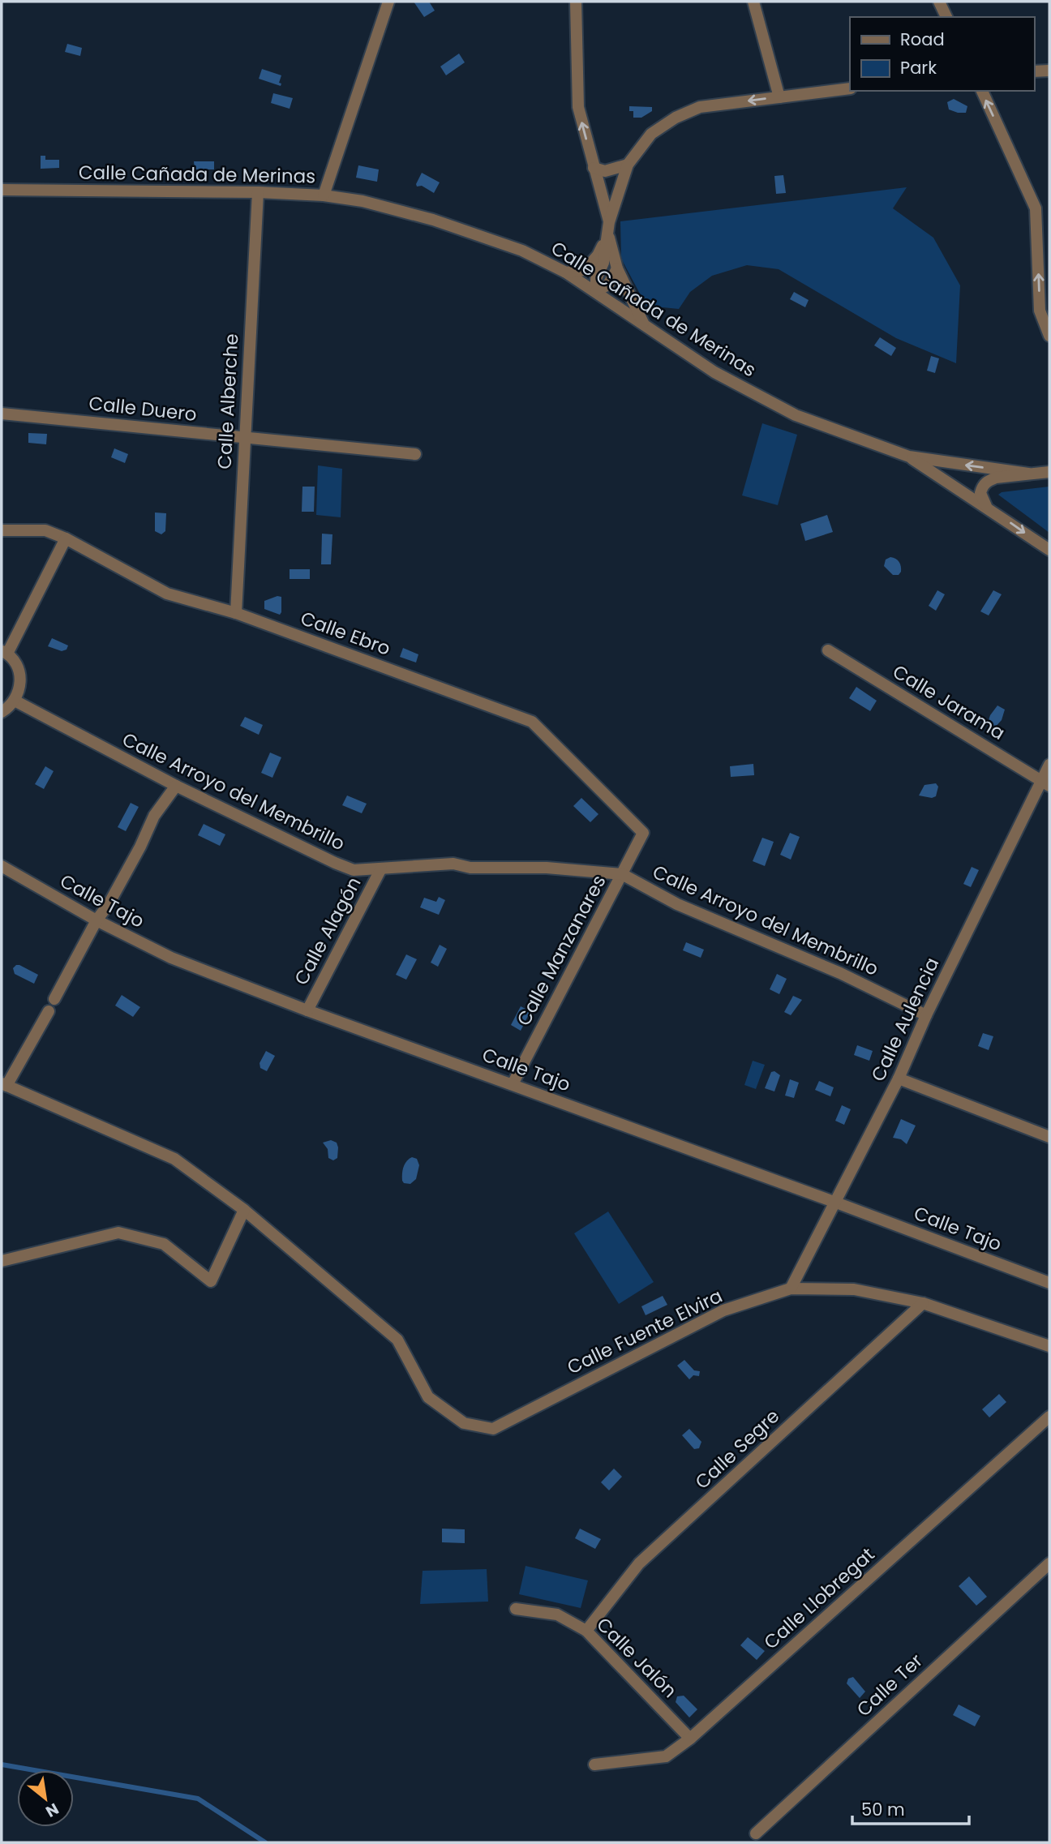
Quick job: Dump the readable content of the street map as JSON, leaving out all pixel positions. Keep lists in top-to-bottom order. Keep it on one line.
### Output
{"streets":{"street":["Calle Cañada de Merinas","Calle Alberche","Calle Duero","Calle Ebro","Calle Jarama","Calle Arroyo del Membrillo","Calle Tajo","Calle Alagón","Calle Manzanares","Calle Aulencia","Calle Fuente Elvira","Calle Segre","Calle Llobregat","Calle Jalón","Calle Ter"]},"crossings":[["Calle Cañada de Merinas","Calle Alberche"],["Calle Alberche","Calle Duero"],["Calle Alberche","Calle Ebro"],["Calle Ebro","Calle Manzanares"],["Calle Jarama","Calle Aulencia"],["Calle Arroyo del Membrillo","Calle Alagón"],["Calle Arroyo del Membrillo","Calle Manzanares"],["Calle Arroyo del Membrillo","Calle Aulencia"],["Calle Tajo","Calle Alagón"],["Calle Tajo","Calle Manzanares"],["Calle Tajo","Calle Aulencia"],["Calle Aulencia","Calle Fuente Elvira"],["Calle Fuente Elvira","Calle Segre"],["Calle Segre","Calle Jalón"],["Calle Llobregat","Calle Jalón"]],"legend":["Road","Park"],"scale_bar":"50 m","north":"bottom right"}
